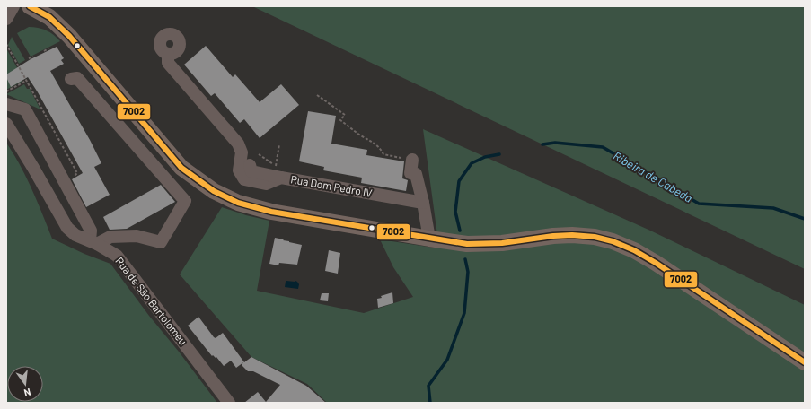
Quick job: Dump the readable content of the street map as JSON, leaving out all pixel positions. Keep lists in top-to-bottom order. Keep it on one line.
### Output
{"streets":{"street":["Rua Dom Pedro IV","Rua de São Bartolomeu"]},"water":["Ribeira de Cabeda"],"lines":["transit line 7002"],"north":"bottom"}
